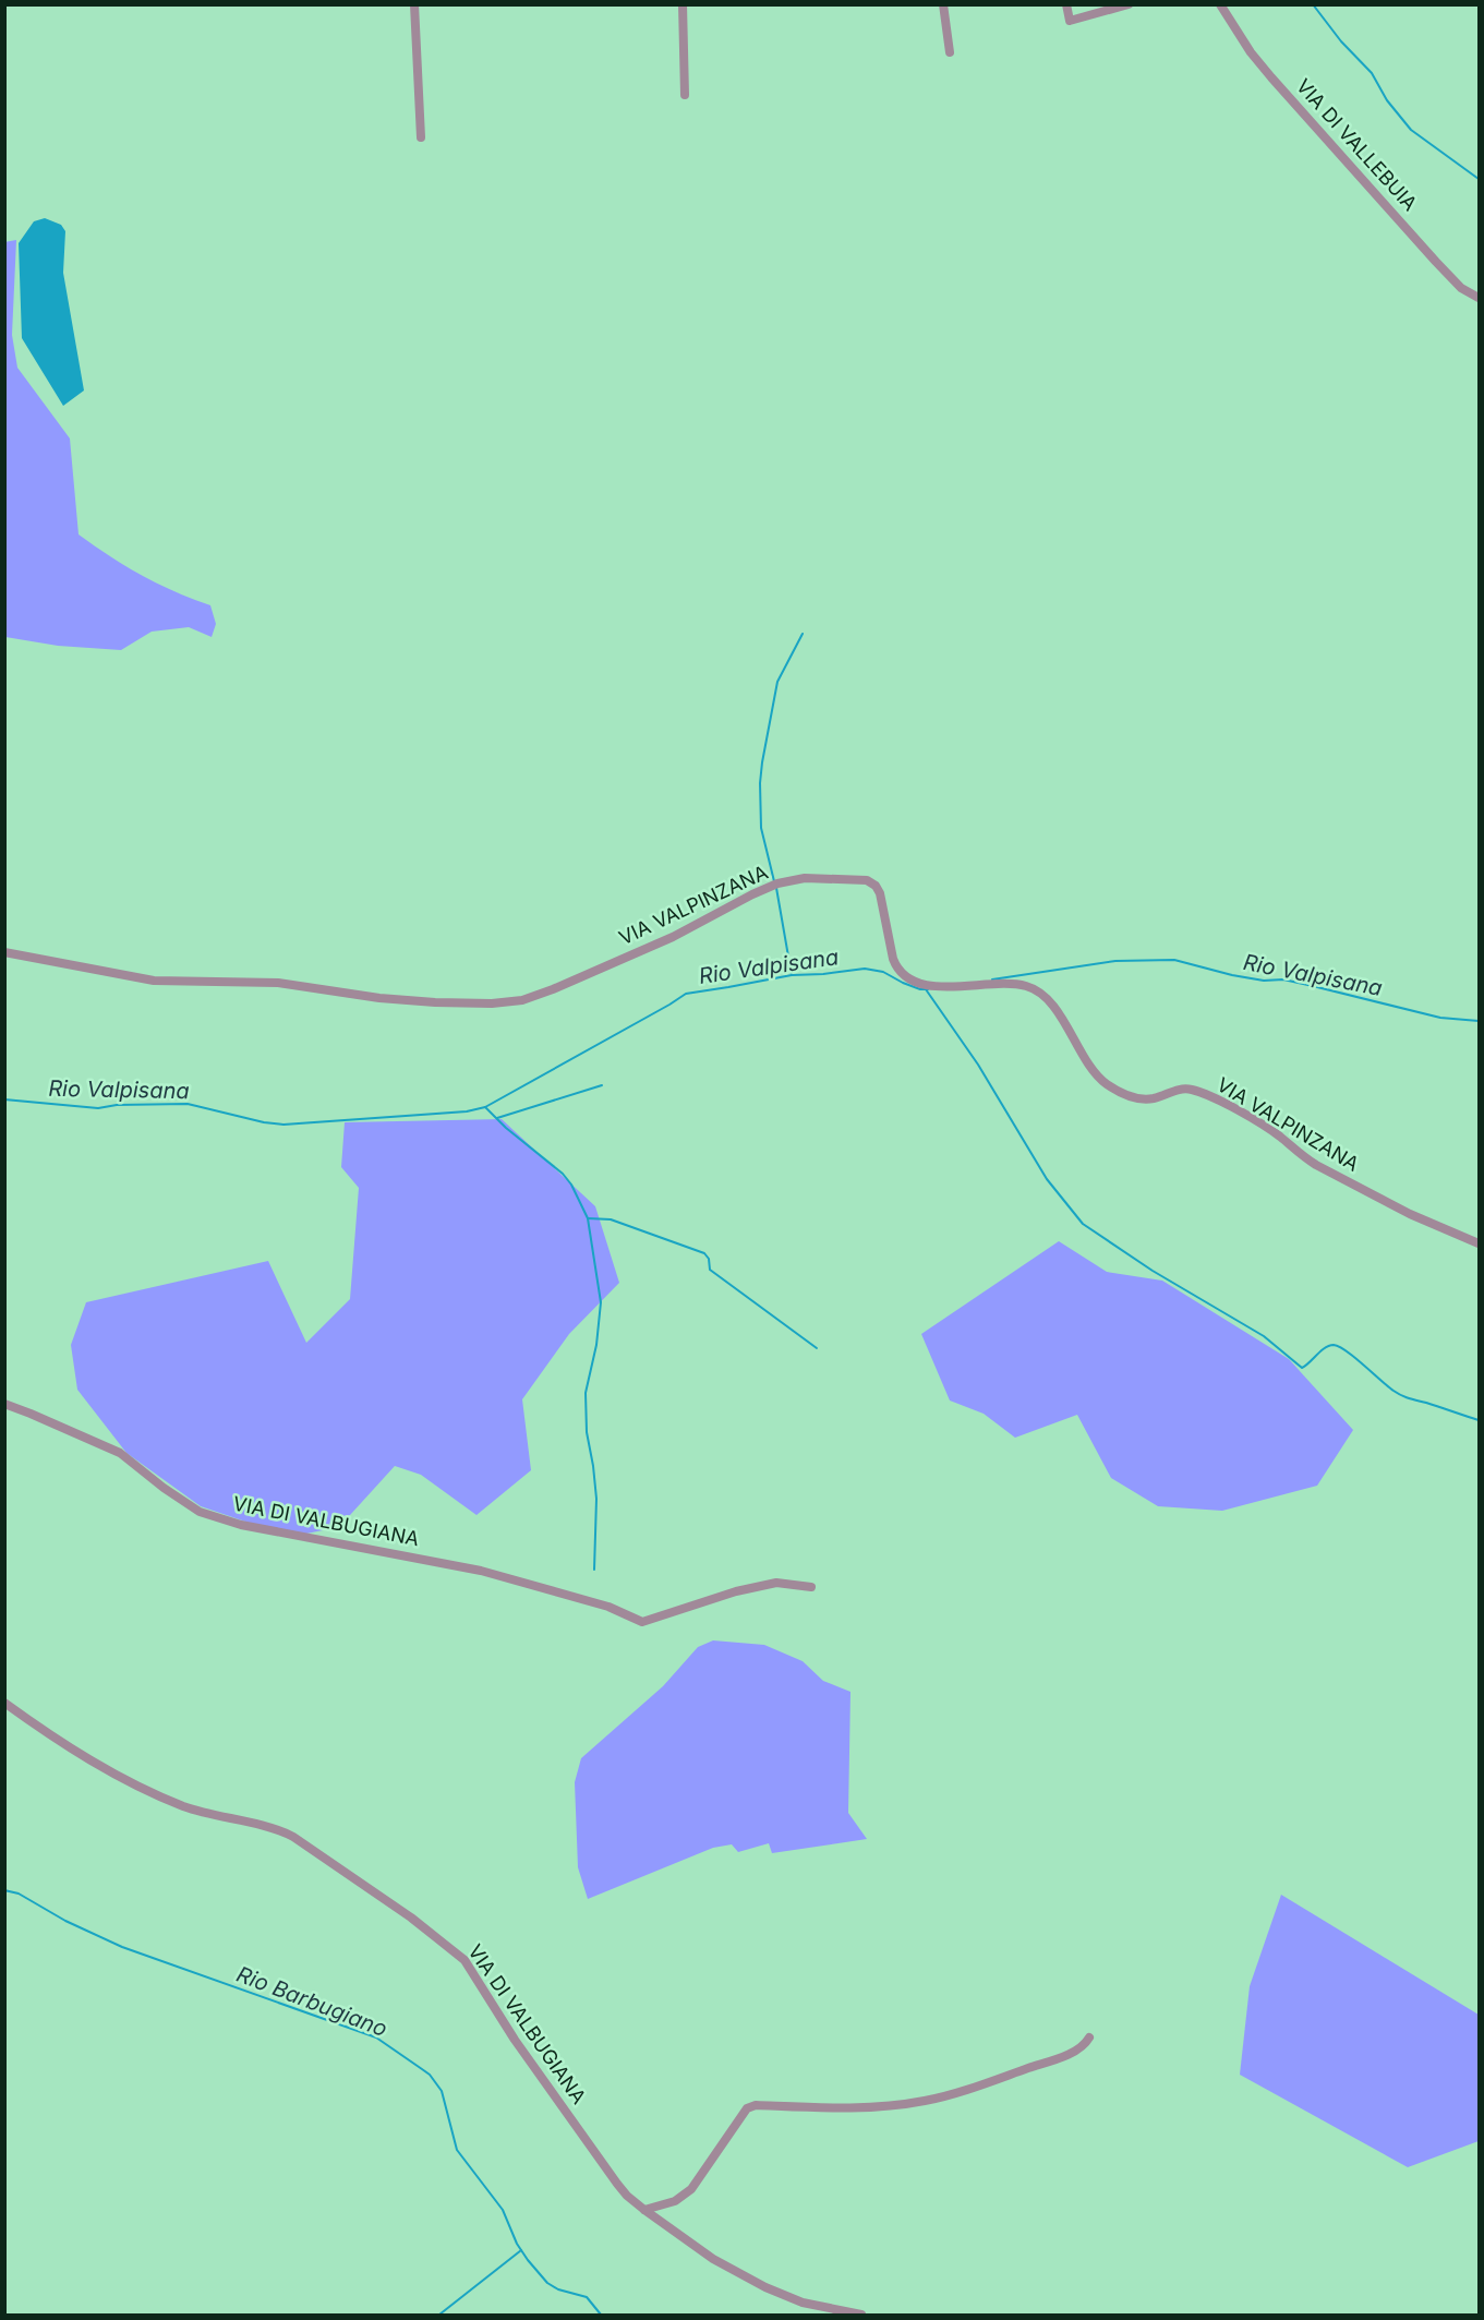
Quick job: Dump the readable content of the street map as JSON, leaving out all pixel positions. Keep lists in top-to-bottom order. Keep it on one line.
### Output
{"streets":{"street":["VIA DI VALLEBUIA","VIA VALPINZANA","VIA DI VALBUGIANA"]},"water":["Rio Valpisana","Rio Barbugiano"]}
